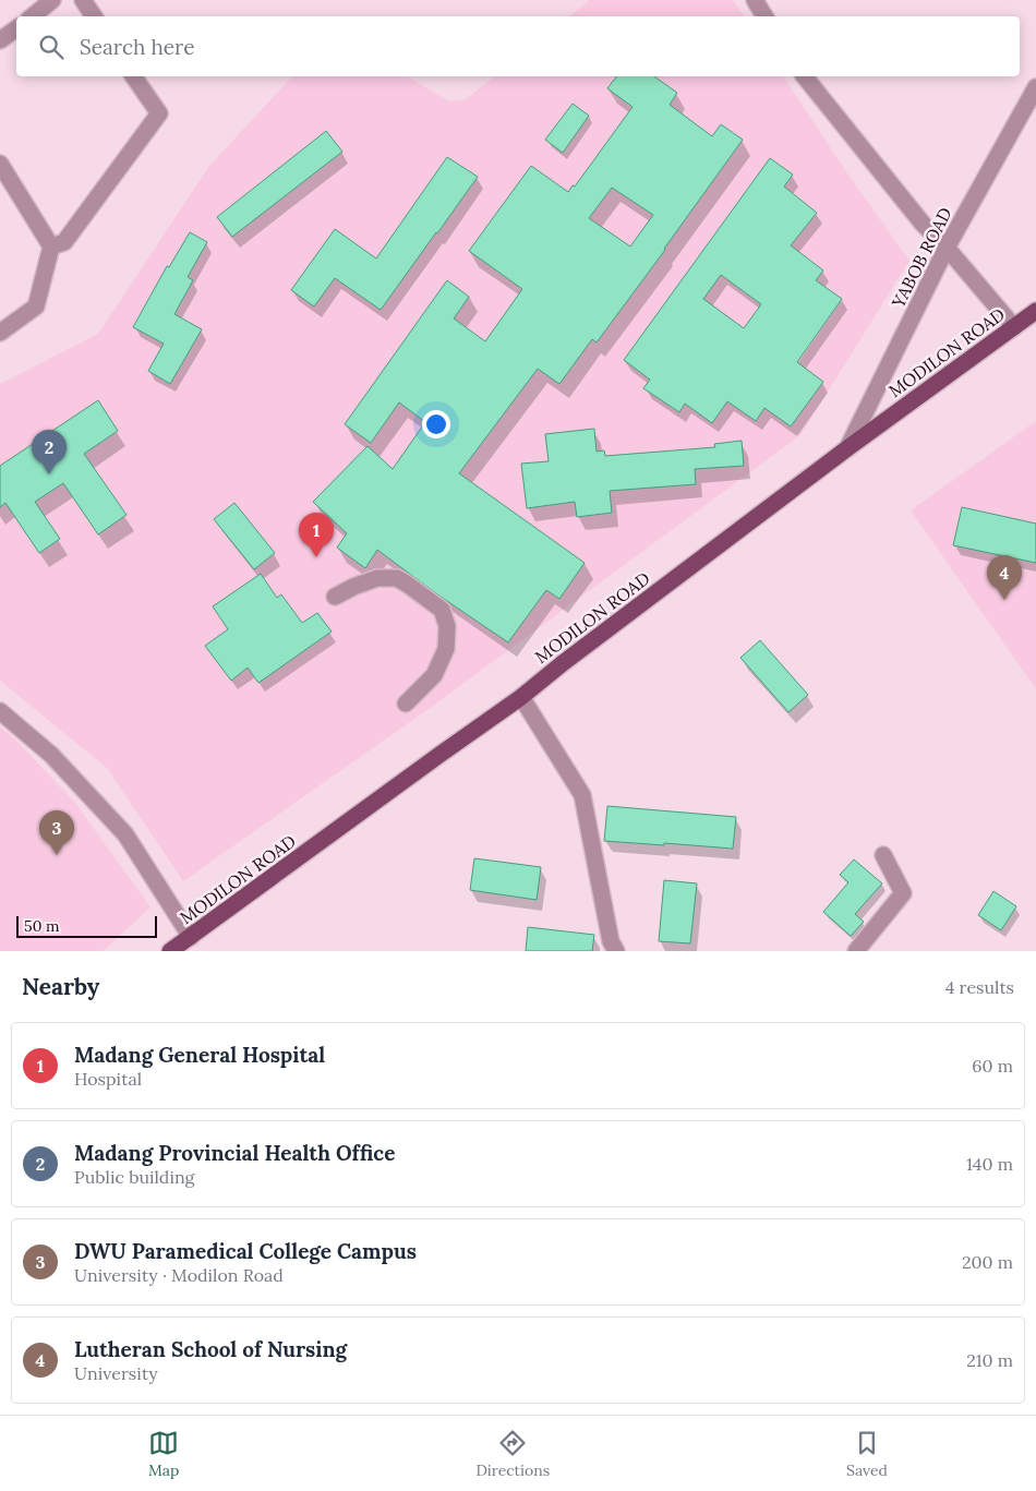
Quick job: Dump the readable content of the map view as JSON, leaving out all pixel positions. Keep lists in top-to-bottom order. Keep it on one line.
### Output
{"streets":{"main road":["MODILON ROAD"],"street":["YABOB ROAD"]},"crossings":[["YABOB ROAD","MODILON ROAD"]],"scale_bar":"50 m","page":{"search":"Search here","pins":["2","1","4","3"],"scale":"50 m","heading":["Nearby","4 results"],"list":[{"mark":"1","name":"Madang General Hospital","note":"Hospital","value":"60 m"},{"mark":"2","name":"Madang Provincial Health Office","note":"Public building","value":"140 m"},{"mark":"3","name":"DWU Paramedical College Campus","note":"University · Modilon Road","value":"200 m"},{"mark":"4","name":"Lutheran School of Nursing","note":"University","value":"210 m"}],"nav":["Map","Directions","Saved"]}}
